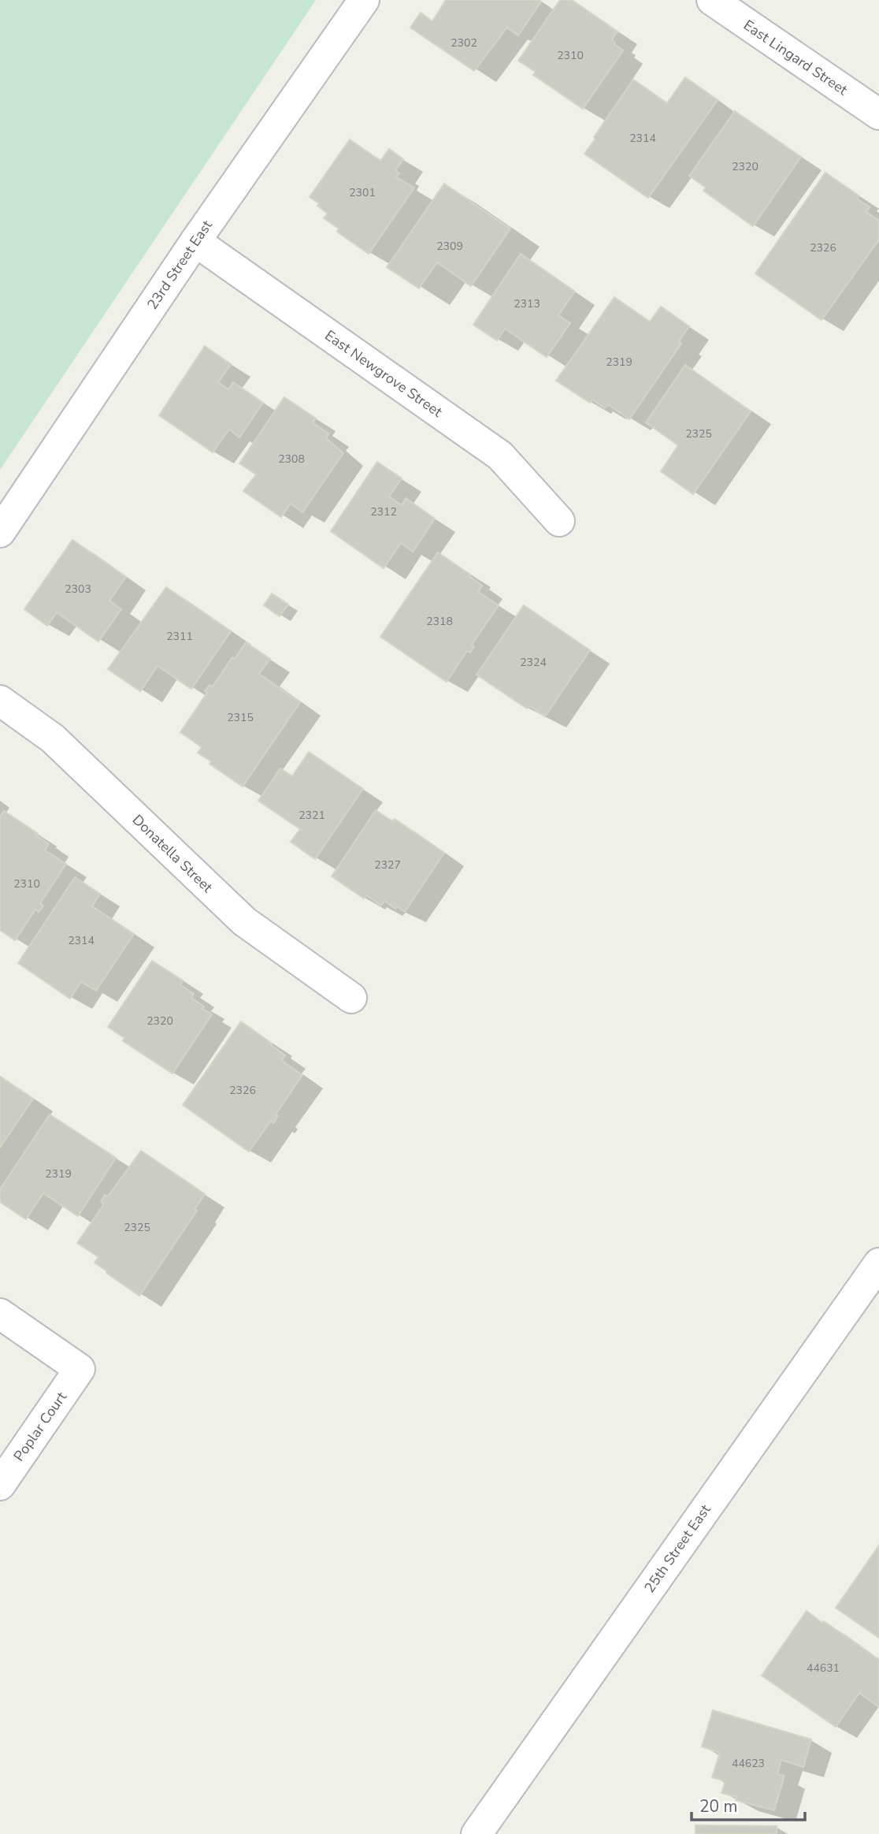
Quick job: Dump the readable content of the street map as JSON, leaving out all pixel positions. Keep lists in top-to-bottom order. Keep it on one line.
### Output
{"streets":{"street":["East Lingard Street","23rd Street East","East Newgrove Street","Donatella Street","Poplar Court","25th Street East"]},"crossings":[["23rd Street East","East Newgrove Street"]],"house_numbers":["2302","2310","2314","2320","2301","2309","2326","2313","2319","2325","2308","2312","2303","2318","2311","2324","2315","2321","2327","2310","2314","2320","2326","2319","2325","44631","44623"],"scale_bar":"20 m"}
